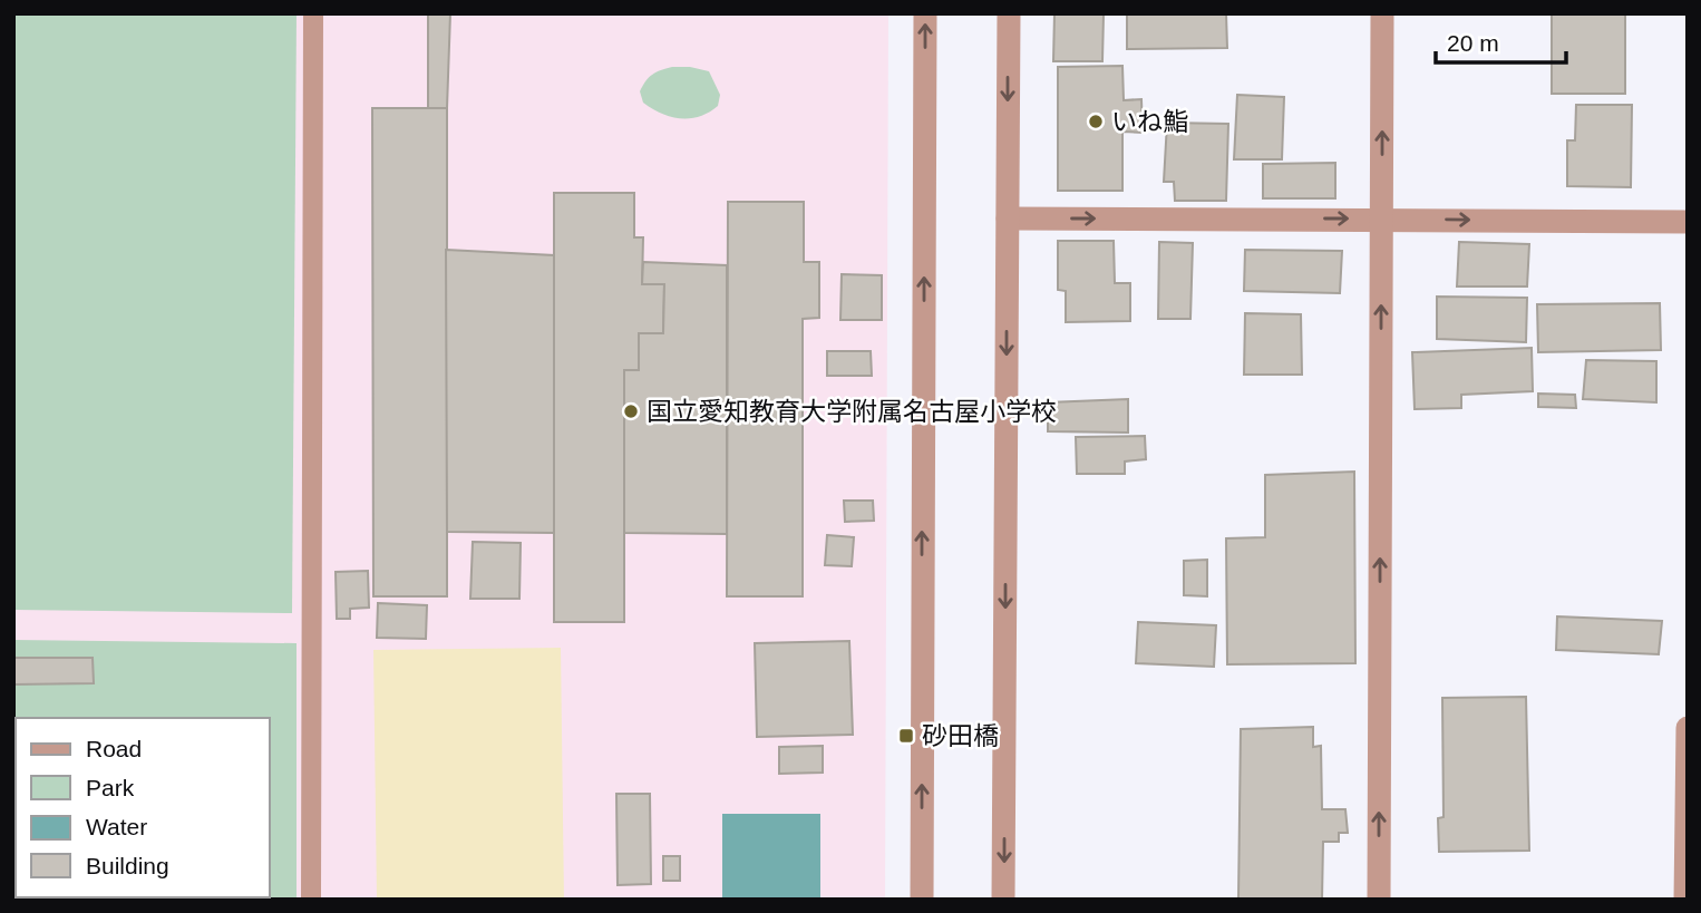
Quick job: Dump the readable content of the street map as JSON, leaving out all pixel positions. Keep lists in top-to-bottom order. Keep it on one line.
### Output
{"places":{"other":["いね鮨","国立愛知教育大学附属名古屋小学校"],"transit":["砂田橋"]},"legend":["Road","Park","Water","Building"],"scale_bar":"20 m"}
